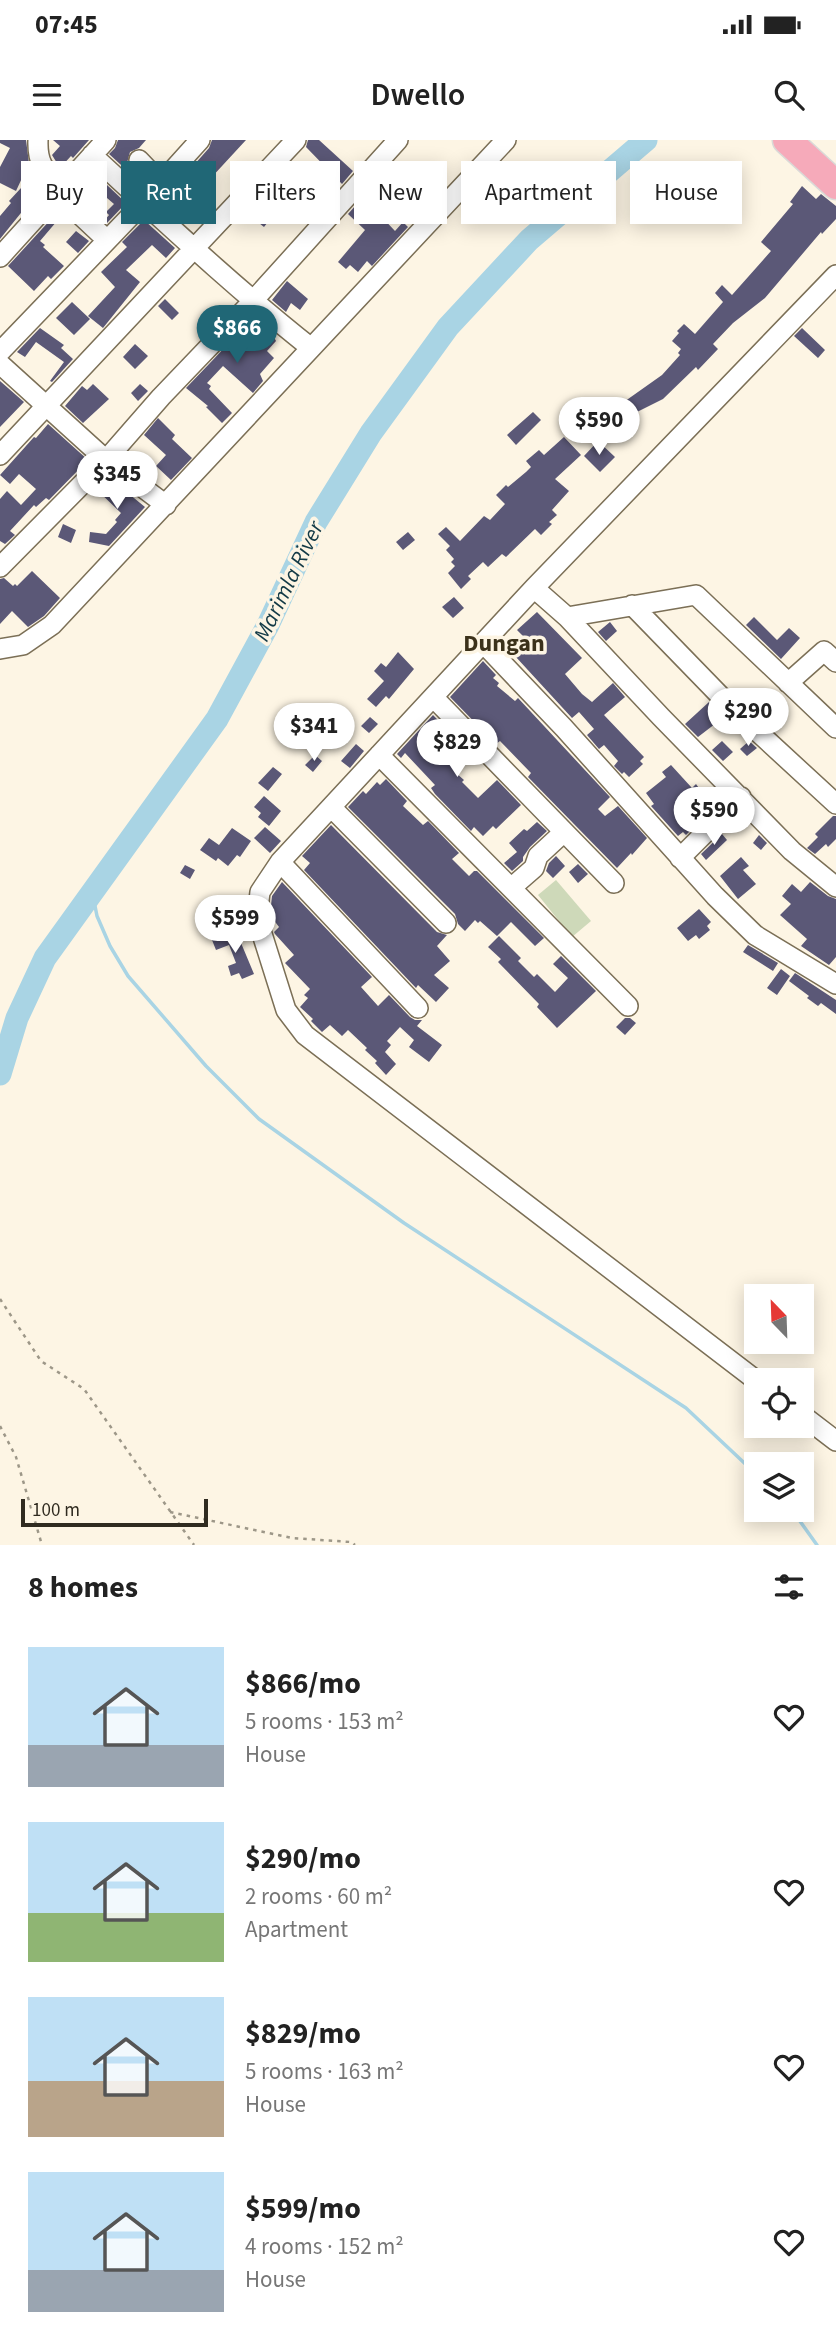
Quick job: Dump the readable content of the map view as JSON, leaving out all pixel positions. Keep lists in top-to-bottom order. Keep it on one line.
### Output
{"districts":["Dungan"],"water":["Marimla River"],"scale_bar":"100 m","north":"top left","page":{"status":"07:45","header":"Dwello","chip":["Buy","Rent","Filters","New","Apartment","House"],"price":["$866","$590","$345","$290","$341","$829","$590","$599"],"scale":"100 m","heading":"8 homes","list":[{"name":"$866/mo","note":"5 rooms · 153 m² · House"},{"name":"$290/mo","note":"2 rooms · 60 m² · Apartment"},{"name":"$829/mo","note":"5 rooms · 163 m² · House"},{"name":"$599/mo","note":"4 rooms · 152 m² · House"}]}}
